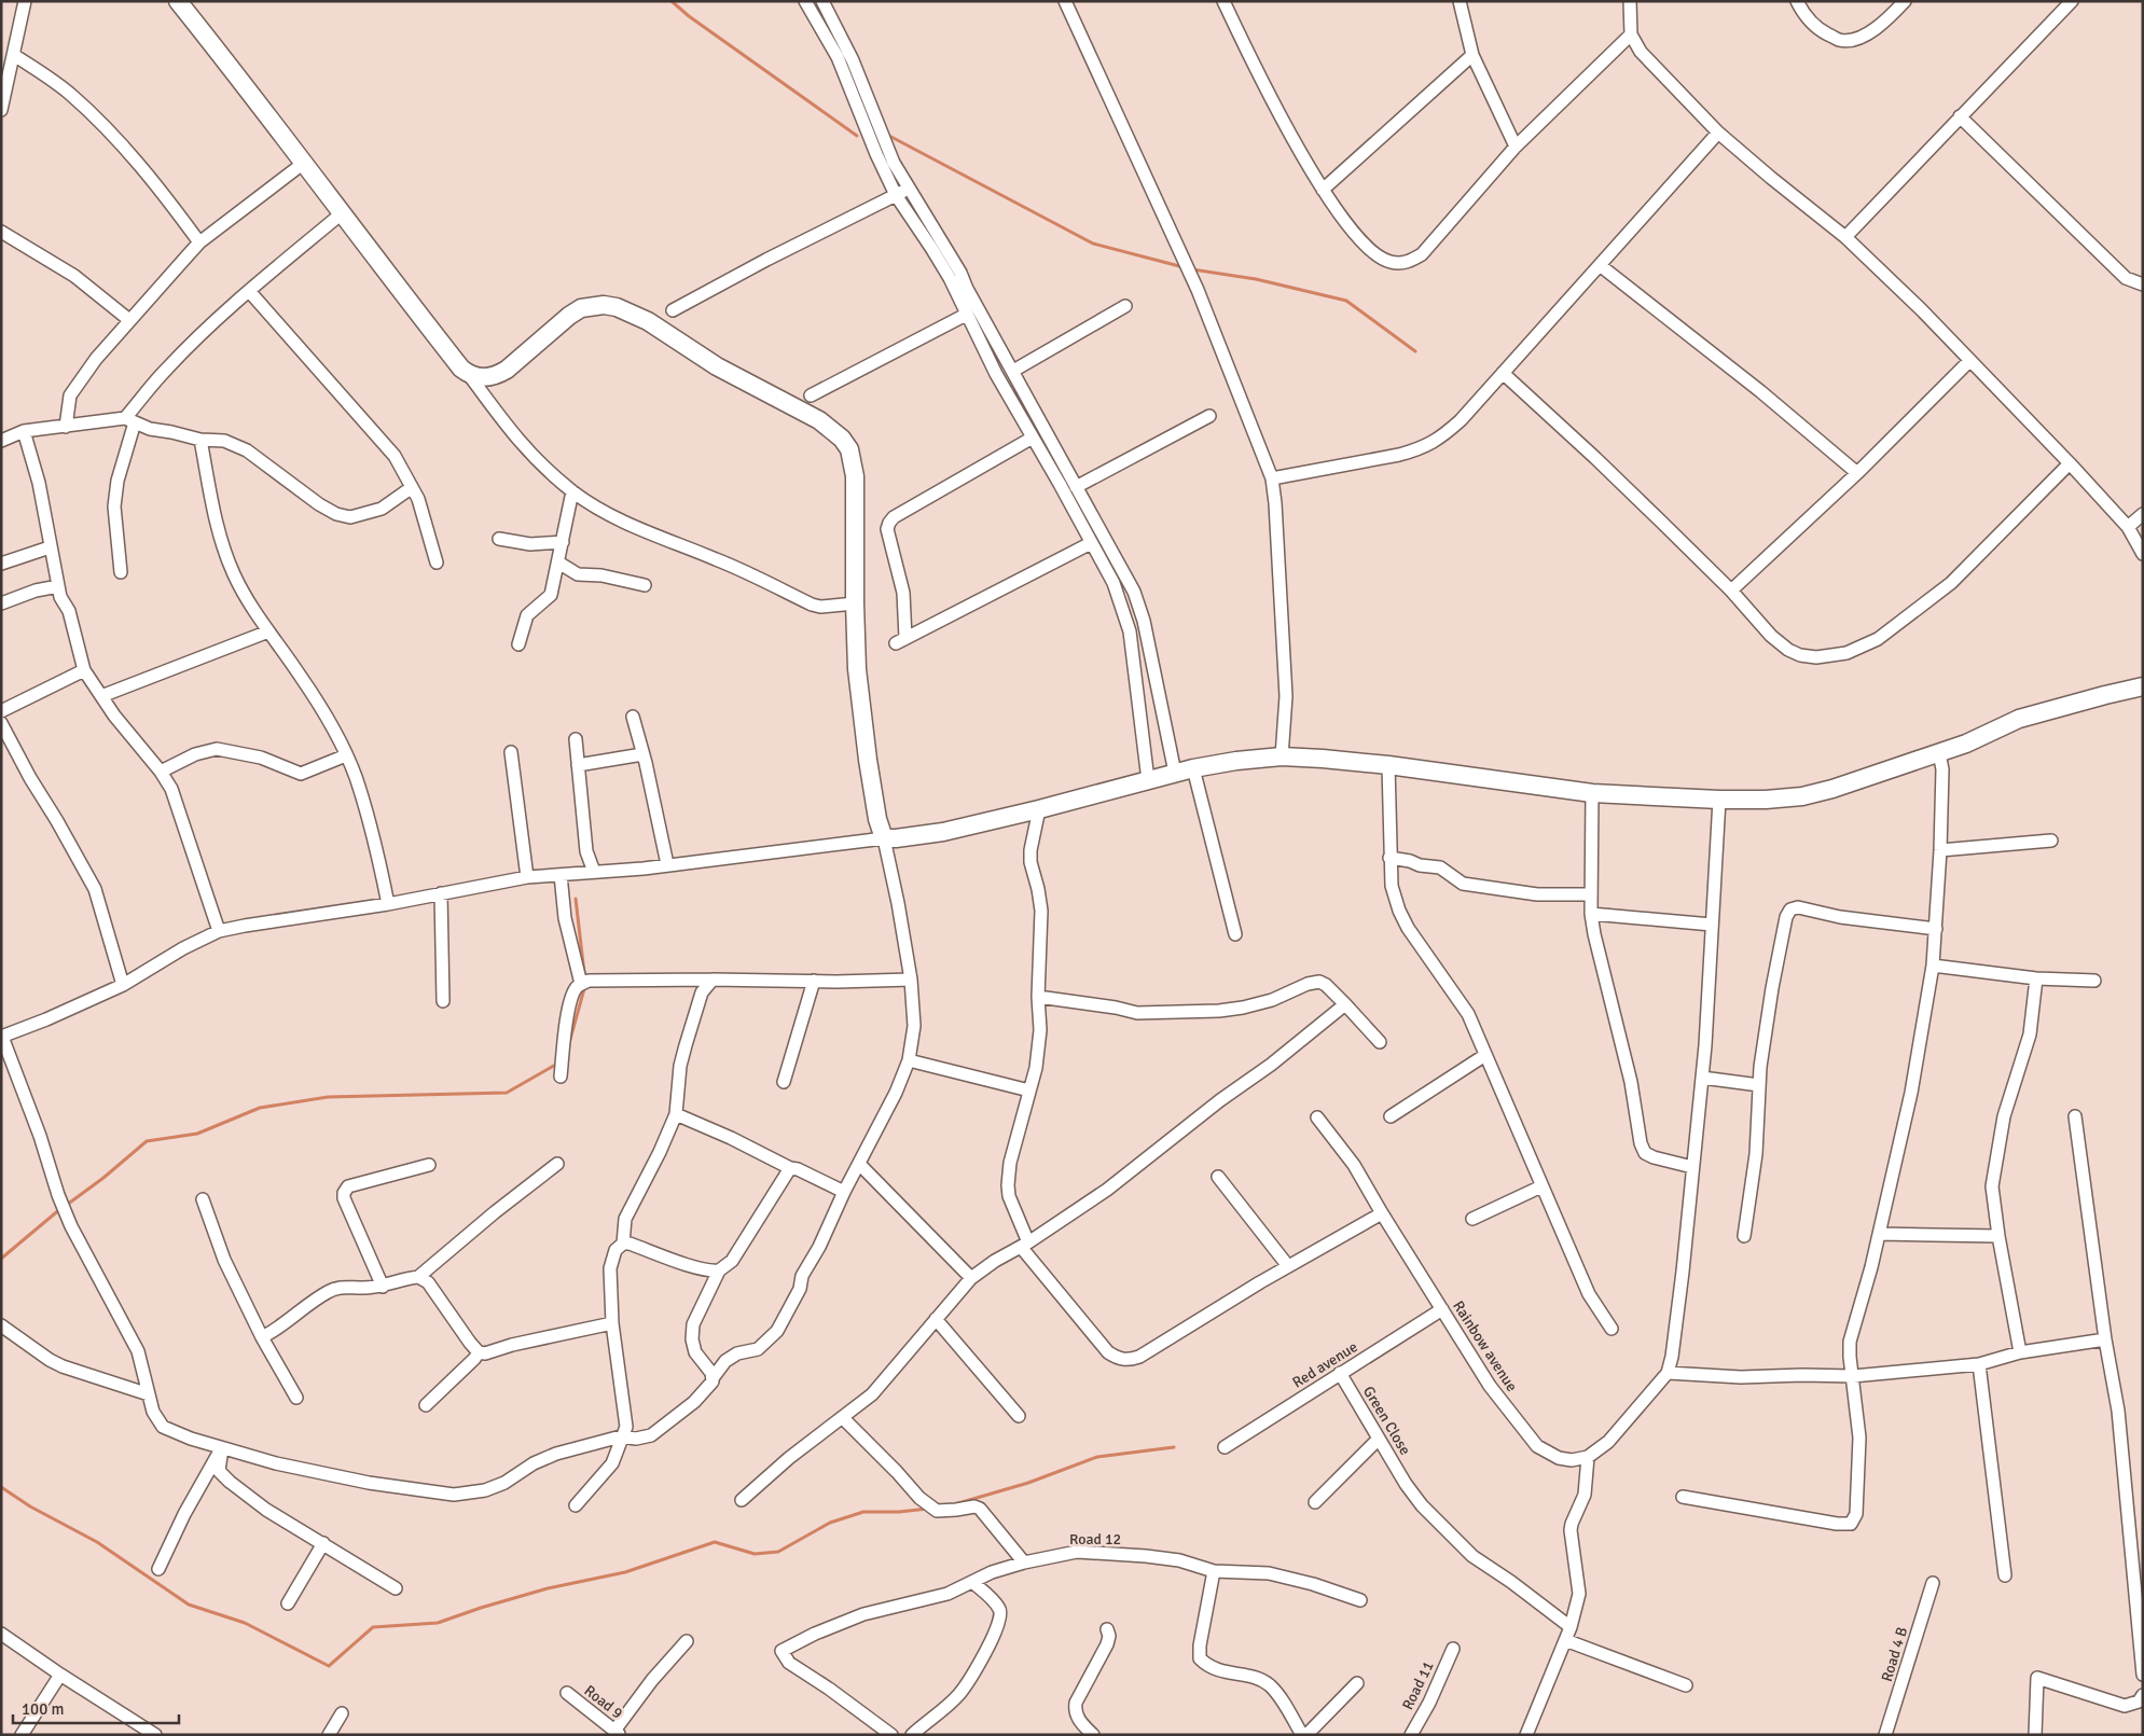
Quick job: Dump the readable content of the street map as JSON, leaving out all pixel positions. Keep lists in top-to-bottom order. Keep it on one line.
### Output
{"streets":{"street":["Rainbow avenue","Red avenue","Green Close","Road 12","Road 4 B","Road 11","Road 9"]},"crossings":[["Rainbow avenue","Red avenue"],["Red avenue","Green Close"]],"scale_bar":"100 m"}
